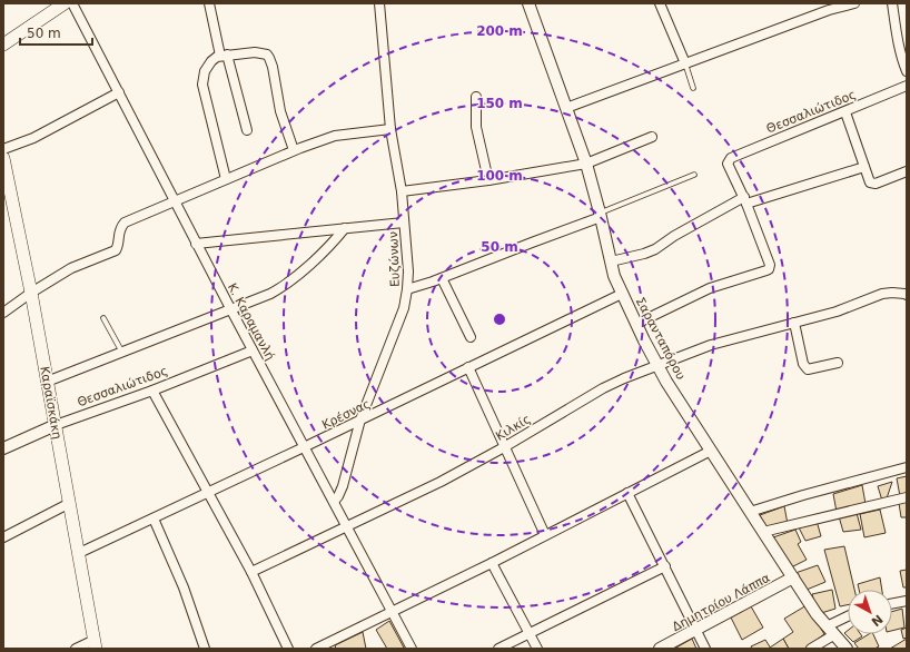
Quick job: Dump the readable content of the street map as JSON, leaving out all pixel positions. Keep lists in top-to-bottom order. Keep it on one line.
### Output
{"streets":{"main road":["Καραϊσκάκη"],"street":["Θεσσαλιώτιδος","Ευζώνων","Κ. Καραμανλή","Σαρανταπόρου","Κρέσνας","Κιλκίς","Δημητρίου Λάππα"]},"crossings":[["Θεσσαλιώτιδος","Κ. Καραμανλή"],["Θεσσαλιώτιδος","Καραϊσκάκη"],["Ευζώνων","Κ. Καραμανλή"],["Ευζώνων","Κρέσνας"],["Κ. Καραμανλή","Κρέσνας"],["Κ. Καραμανλή","Κιλκίς"],["Σαρανταπόρου","Κρέσνας"],["Σαρανταπόρου","Κιλκίς"],["Σαρανταπόρου","Δημητρίου Λάππα"],["Καραϊσκάκη","Κρέσνας"]],"scale_bar":"50 m","north":"bottom right","rings":["200 m","150 m","100 m","50 m"]}
